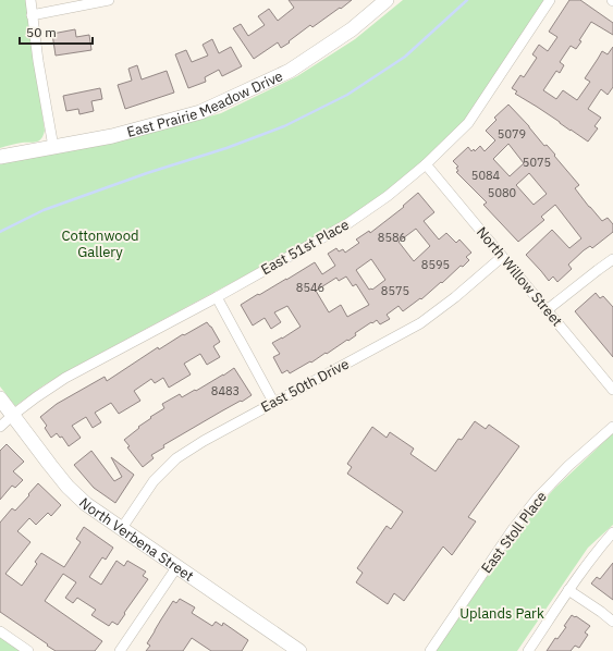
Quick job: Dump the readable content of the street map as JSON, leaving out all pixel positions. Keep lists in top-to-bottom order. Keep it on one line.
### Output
{"streets":{"street":["East Prairie Meadow Drive","East 51st Place","North Willow Street","East 50th Drive","East Stoll Place","North Verbena Street"]},"crossings":[["East 51st Place","North Willow Street"],["East 51st Place","North Verbena Street"],["North Willow Street","East 50th Drive"],["East 50th Drive","North Verbena Street"]],"parks":["Cottonwood Gallery","Uplands Park"],"house_numbers":["5079","5075","5084","5080","8586","8595","8546","8575","8483"],"scale_bar":"50 m"}
